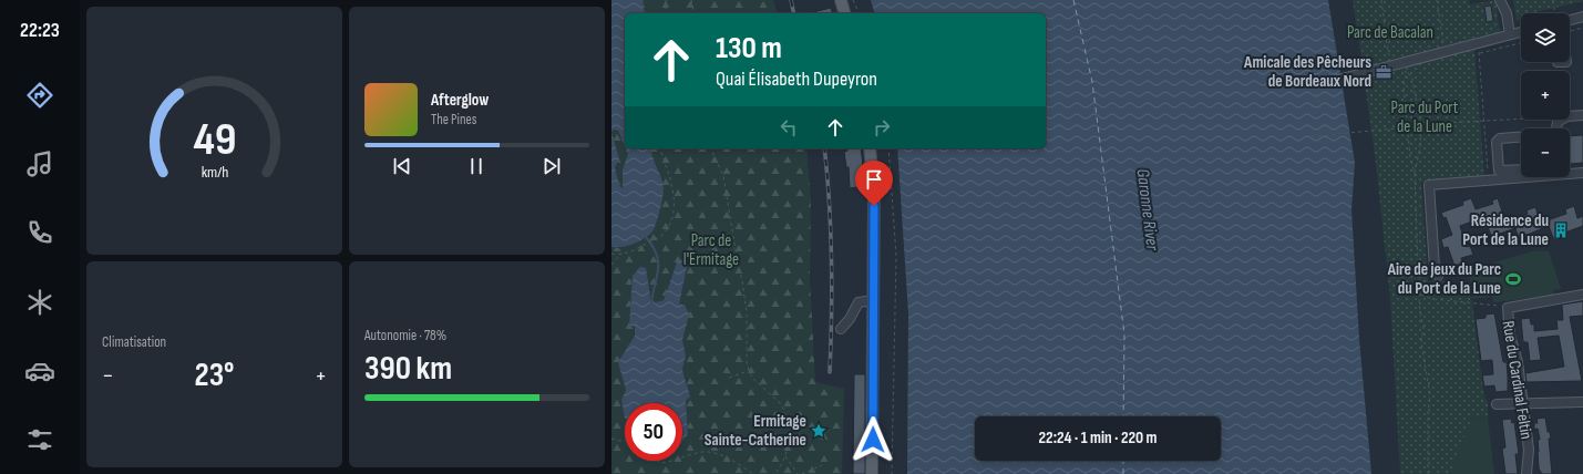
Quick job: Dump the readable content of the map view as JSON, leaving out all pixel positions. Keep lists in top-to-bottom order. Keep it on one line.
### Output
{"streets":{"street":["Rue du Cardinal Feltin"]},"water":["Garonne River"],"parks":["Parc de Bacalan","Parc du Port de la Lune","Parc de l'Ermitage"],"places":{"office":["Amicale des Pêcheurs de Bordeaux Nord"],"building":["Résidence du Port de la Lune"],"sports":["Aire de jeux du Parc du Port de la Lune"],"place":["Ermitage Sainte-Catherine"]},"page":{"tabs":"22:23","map_buttons":["+","−"],"turn":["130 m","Quai Élisabeth Dupeyron"],"song":["Afterglow","The Pines"],"tile":["Climatisation",["Autonomie · 78%","390 km"]],"heat":["−","23°","+"],"limit":"50","trip":"22:24 · 1 min · 220 m","gauge":["49","km/h"]}}
